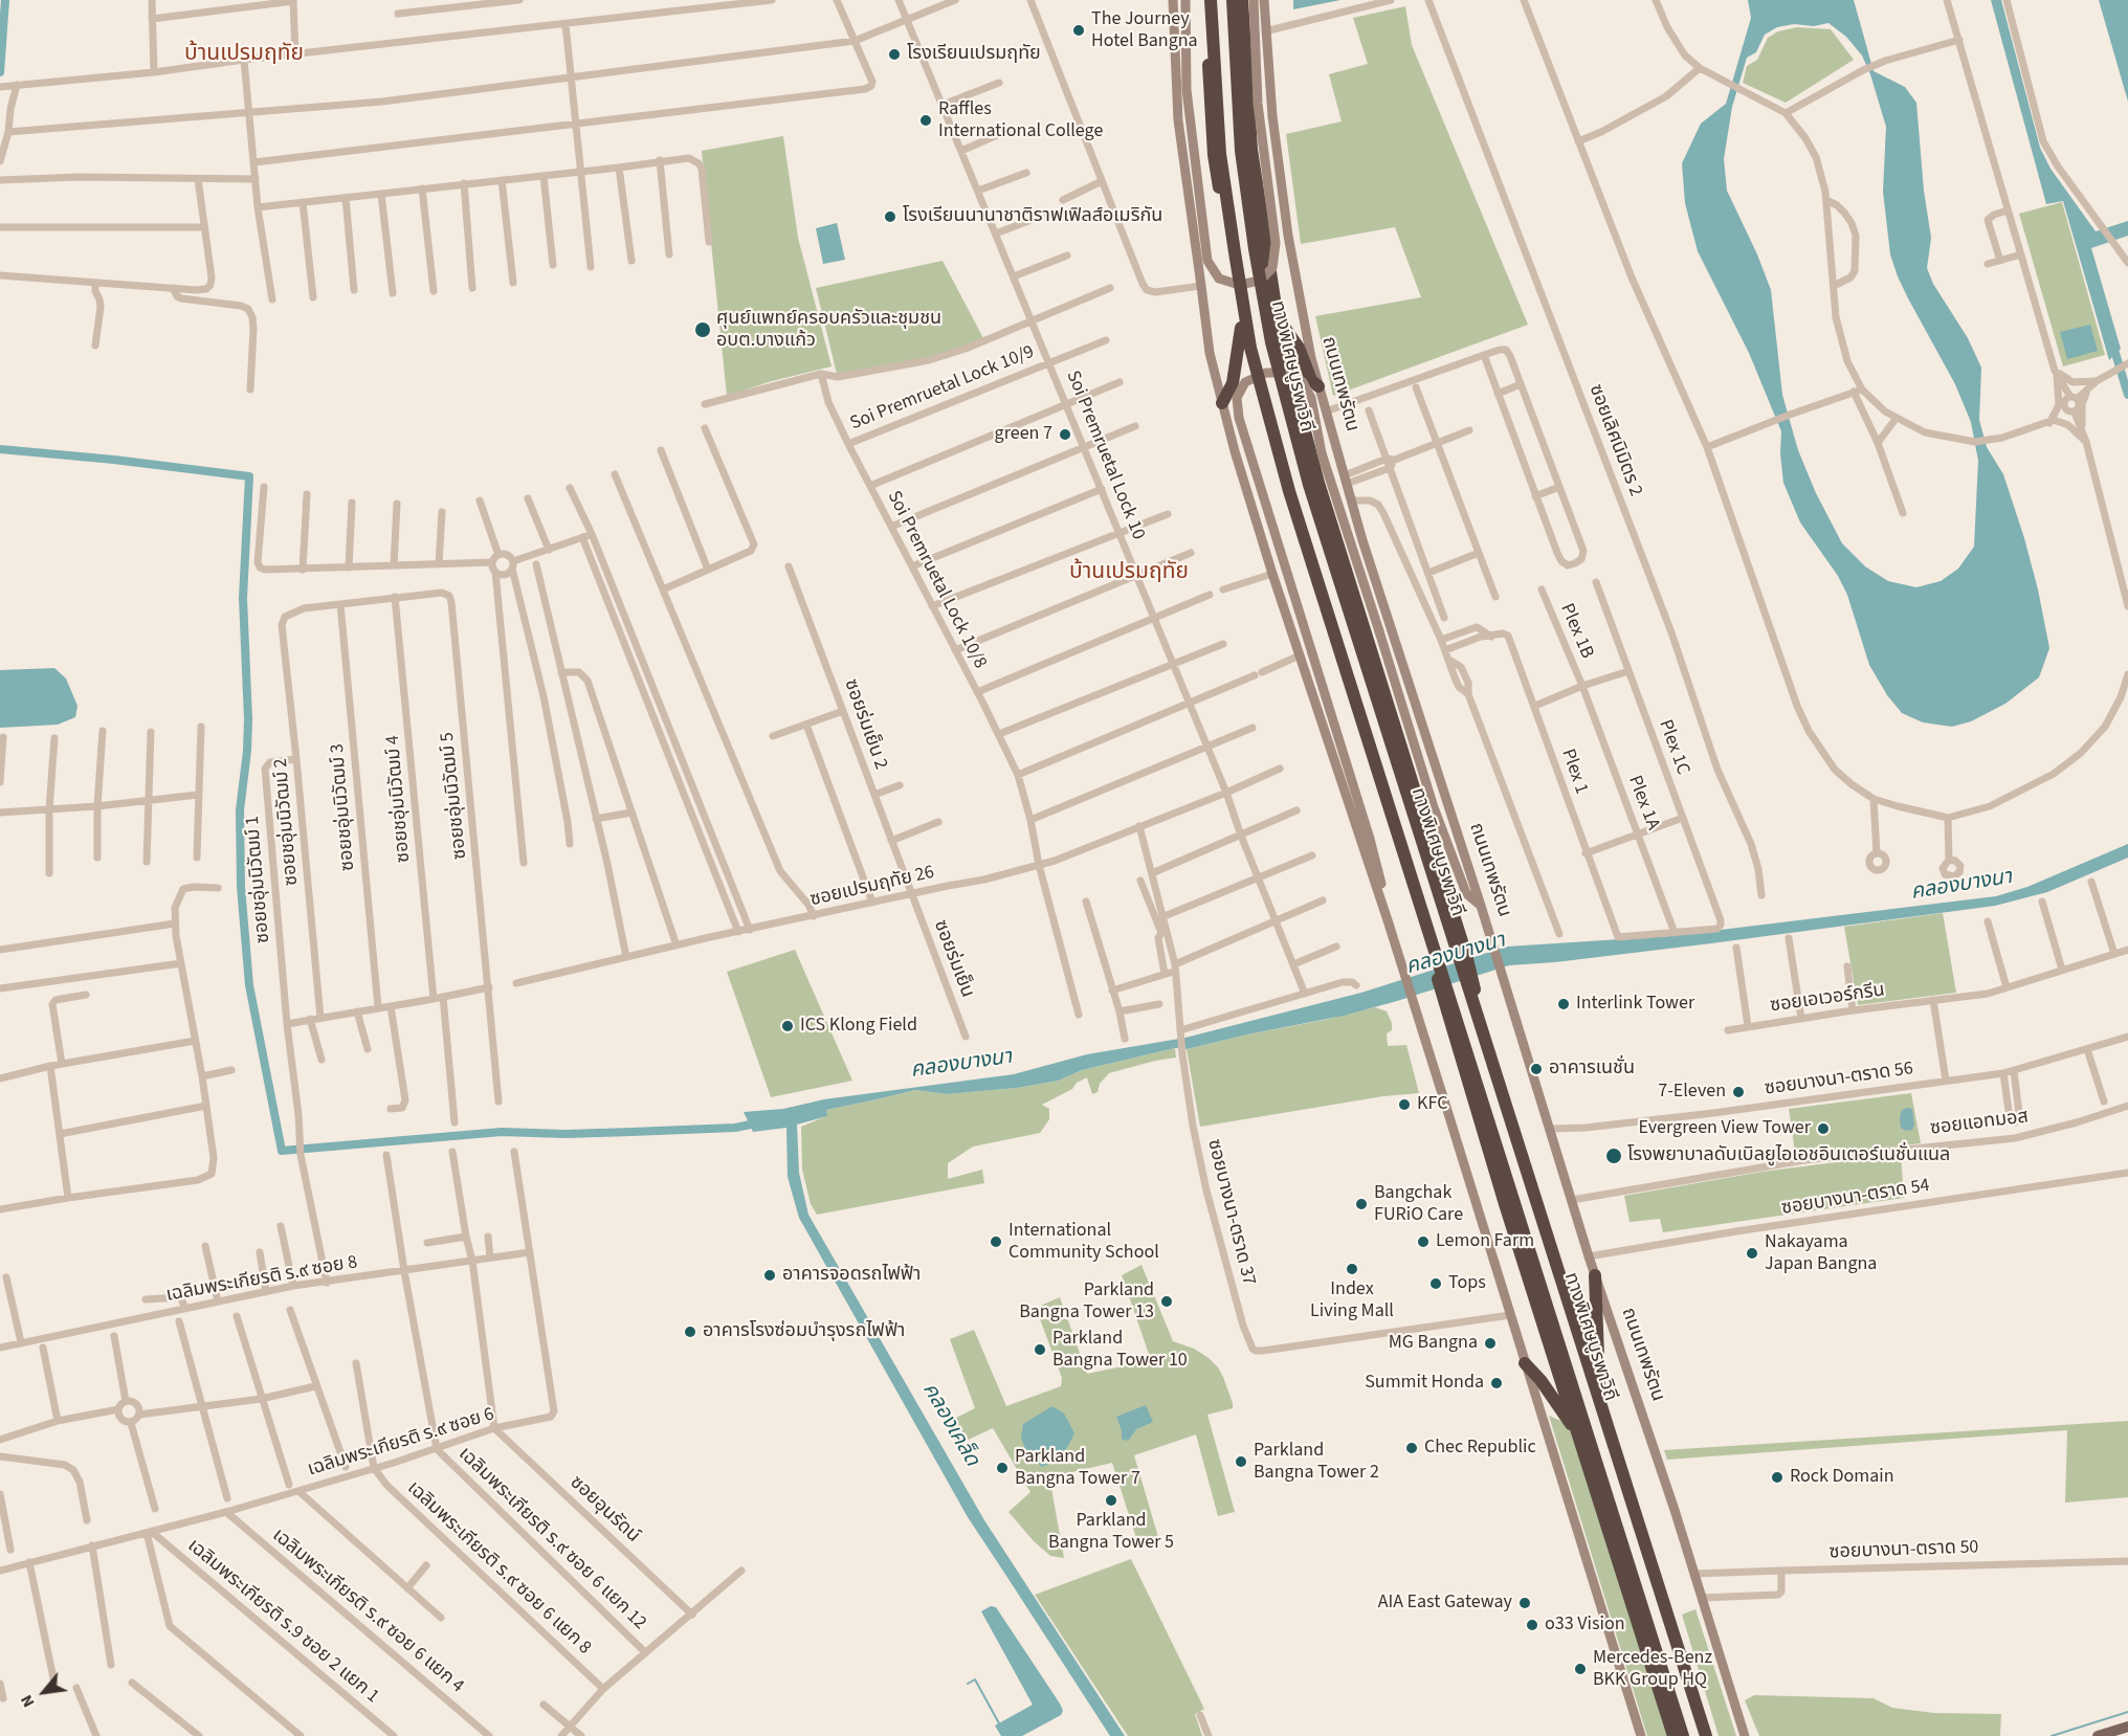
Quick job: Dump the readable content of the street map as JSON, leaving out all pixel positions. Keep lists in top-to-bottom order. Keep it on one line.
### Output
{"streets":{"highway":["ทางพิเศษบูรพาวิถี"],"main road":["ถนนเทพรัตน"],"street":["Soi Premruetal Lock 10/9","ซอยเลิศนิมิตร 2","Soi Premruetal Lock 10","Soi Premruetal Lock 10/8","Plex 1B","ซอยร่มเย็น 2","Plex 1C","Plex 1","ซอยชอุ่มนิวัฒม์ 5","ซอยชอุ่มนิวัฒม์ 4","Plex 1A","ซอยชอุ่มนิวัฒม์ 3","ซอยชอุ่มนิวัฒม์ 2","ซอยชอุ่มนิวัฒม์ 1","ซอยเปรมฤทัย 26","ซอยร่มเย็น","ซอยเอเวอร์กรีน","ซอยบางนา-ตราด 56","ซอยแอทมอส","ซอยบางนา-ตราด 54","ซอยบางนา-ตราด 37","เฉลิมพระเกียรติ ร.๙ ซอย 8","เฉลิมพระเกียรติ ร.๙ ซอย 6","ซอยอุนรัดน์","เฉลิมพระเกียรติ ร.๙ ซอย 6 แยก 12","ซอยบางนา-ตราด 50","เฉลิมพระเกียรติ ร.๙ ซอย 6 แยก 8","เฉลิมพระเกียรติ ร.๙ ซอย 6 แยก 4","เฉลิมพระเกียรติ ร.9 ซอย 2 แยก 1"]},"crossings":[["ถนนเทพรัตน","ซอยบางนา-ตราด 56"],["ถนนเทพรัตน","ซอยแอทมอส"],["ถนนเทพรัตน","ซอยบางนา-ตราด 54"],["ถนนเทพรัตน","ซอยบางนา-ตราด 50"],["Soi Premruetal Lock 10/9","Soi Premruetal Lock 10"],["Soi Premruetal Lock 10/9","Soi Premruetal Lock 10/8"],["Soi Premruetal Lock 10","ซอยเปรมฤทัย 26"],["Soi Premruetal Lock 10/8","ซอยเปรมฤทัย 26"],["Plex 1B","Plex 1A"],["ซอยร่มเย็น 2","ซอยเปรมฤทัย 26"],["ซอยร่มเย็น 2","ซอยร่มเย็น"],["Plex 1C","Plex 1"],["Plex 1C","Plex 1A"],["Plex 1","Plex 1A"],["ซอยชอุ่มนิวัฒม์ 5","ซอยชอุ่มนิวัฒม์ 4"],["ซอยชอุ่มนิวัฒม์ 3","ซอยชอุ่มนิวัฒม์ 2"],["ซอยชอุ่มนิวัฒม์ 2","ซอยชอุ่มนิวัฒม์ 1"],["ซอยเปรมฤทัย 26","ซอยร่มเย็น"],["ซอยเปรมฤทัย 26","ซอยบางนา-ตราด 37"],["เฉลิมพระเกียรติ ร.๙ ซอย 8","เฉลิมพระเกียรติ ร.๙ ซอย 6"],["เฉลิมพระเกียรติ ร.๙ ซอย 6","ซอยอุนรัดน์"],["เฉลิมพระเกียรติ ร.๙ ซอย 6","เฉลิมพระเกียรติ ร.๙ ซอย 6 แยก 12"],["เฉลิมพระเกียรติ ร.๙ ซอย 6","เฉลิมพระเกียรติ ร.๙ ซอย 6 แยก 8"],["เฉลิมพระเกียรติ ร.๙ ซอย 6","เฉลิมพระเกียรติ ร.๙ ซอย 6 แยก 4"],["เฉลิมพระเกียรติ ร.๙ ซอย 6","เฉลิมพระเกียรติ ร.9 ซอย 2 แยก 1"]],"districts":["บ้านเปรมฤทัย","บ้านเปรมฤทัย"],"water":["คลองบางนา","คลองเคล็ด"],"places":["The Journey Hotel Bangna","โรงเรียนเปรมฤทัย","Raffles International College","โรงเรียนนานาชาติราฟเฟิลส์อเมริกัน","ศุนย์แพทย์ครอบครัวและชุมชน อบต.บางแก้ว","green 7","Interlink Tower","ICS Klong Field","อาคารเนชั่น","7-Eleven","KFC","Evergreen View Tower","โรงพยาบาลดับเบิลยูไอเอชอินเตอร์เนชั่นแนล","Bangchak FURiO Care","International Community School","Lemon Farm","Nakayama Japan Bangna","Index Living Mall","อาคารจอดรถไฟฟ้า","Tops","Parkland Bangna Tower 13","อาคารโรงซ่อมบำรุงรถไฟฟ้า","MG Bangna","Parkland Bangna Tower 10","Summit Honda","Chec Republic","Parkland Bangna Tower 2","Parkland Bangna Tower 7","Rock Domain","Parkland Bangna Tower 5","AIA East Gateway","o33 Vision","Mercedes-Benz BKK Group HQ"],"north":"bottom left"}
